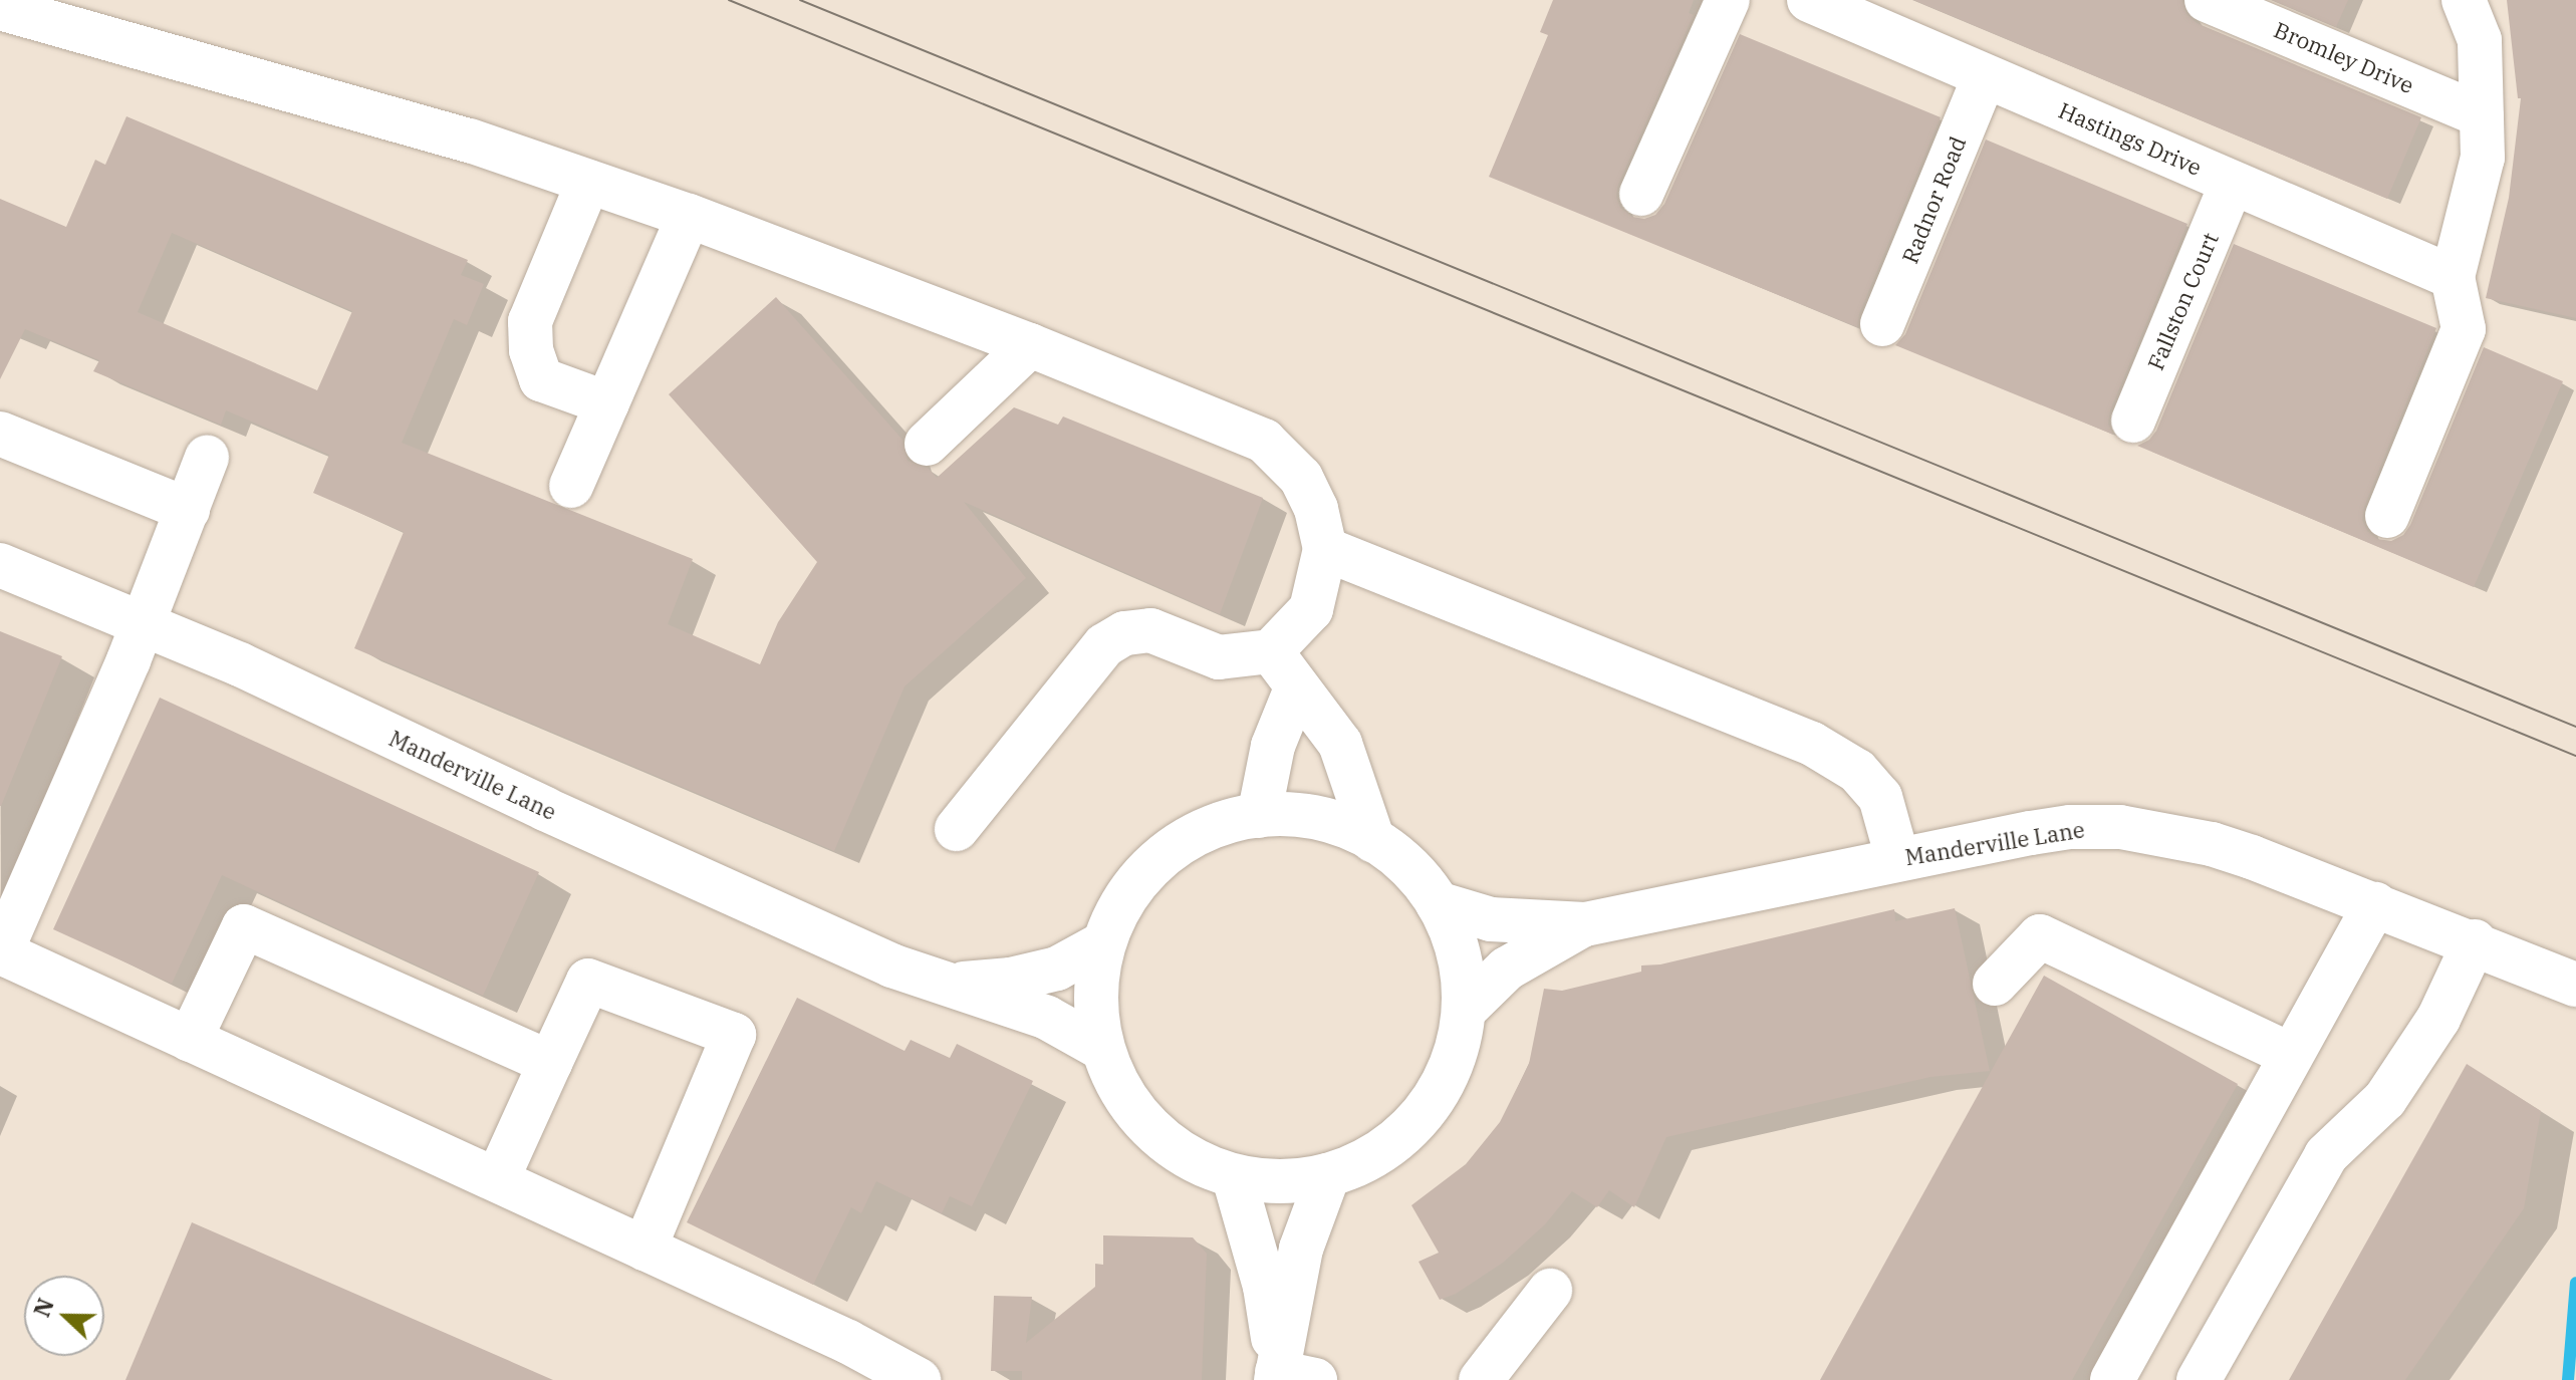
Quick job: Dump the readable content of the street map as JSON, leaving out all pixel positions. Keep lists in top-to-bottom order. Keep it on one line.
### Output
{"streets":{"street":["Bromley Drive","Hastings Drive","Radnor Road","Fallston Court","Manderville Lane"]},"crossings":[["Hastings Drive","Radnor Road"],["Hastings Drive","Fallston Court"]],"north":"left"}
